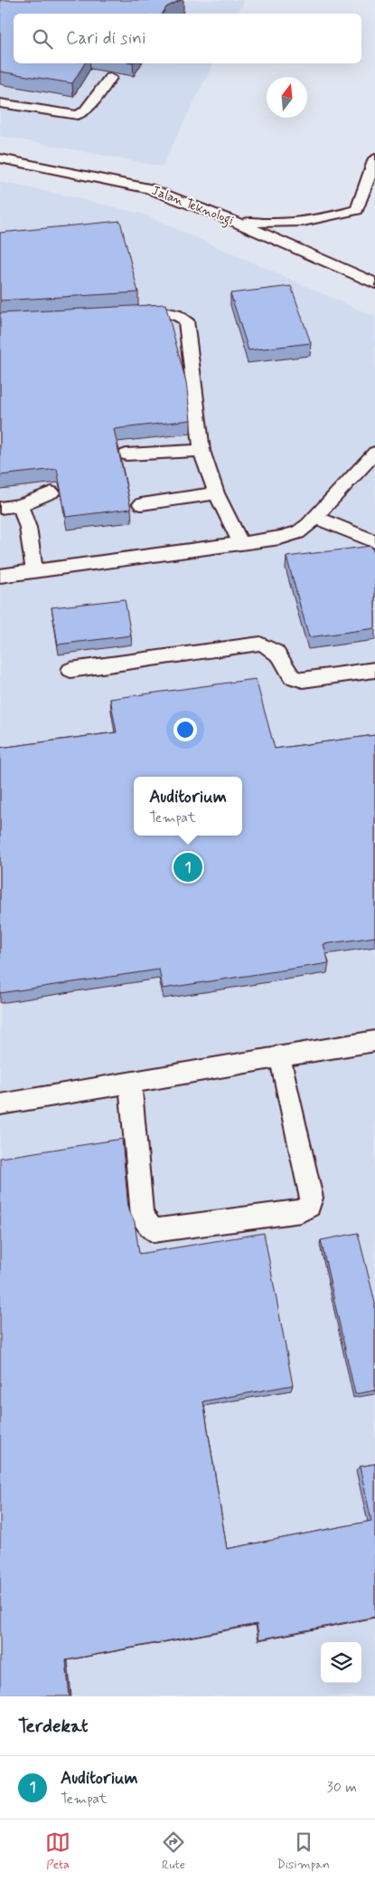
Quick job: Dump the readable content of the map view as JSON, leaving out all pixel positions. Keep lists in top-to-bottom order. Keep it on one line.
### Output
{"streets":{"lane":["Jalan Teknologi"]},"north":"top","page":{"search":"Cari di sini","popup":["Auditorium","Tempat"],"pins":"1","heading":"Terdekat","list":[{"mark":"1","name":"Auditorium","note":"Tempat","value":"30 m"}],"nav":["Peta","Rute","Disimpan"]}}
